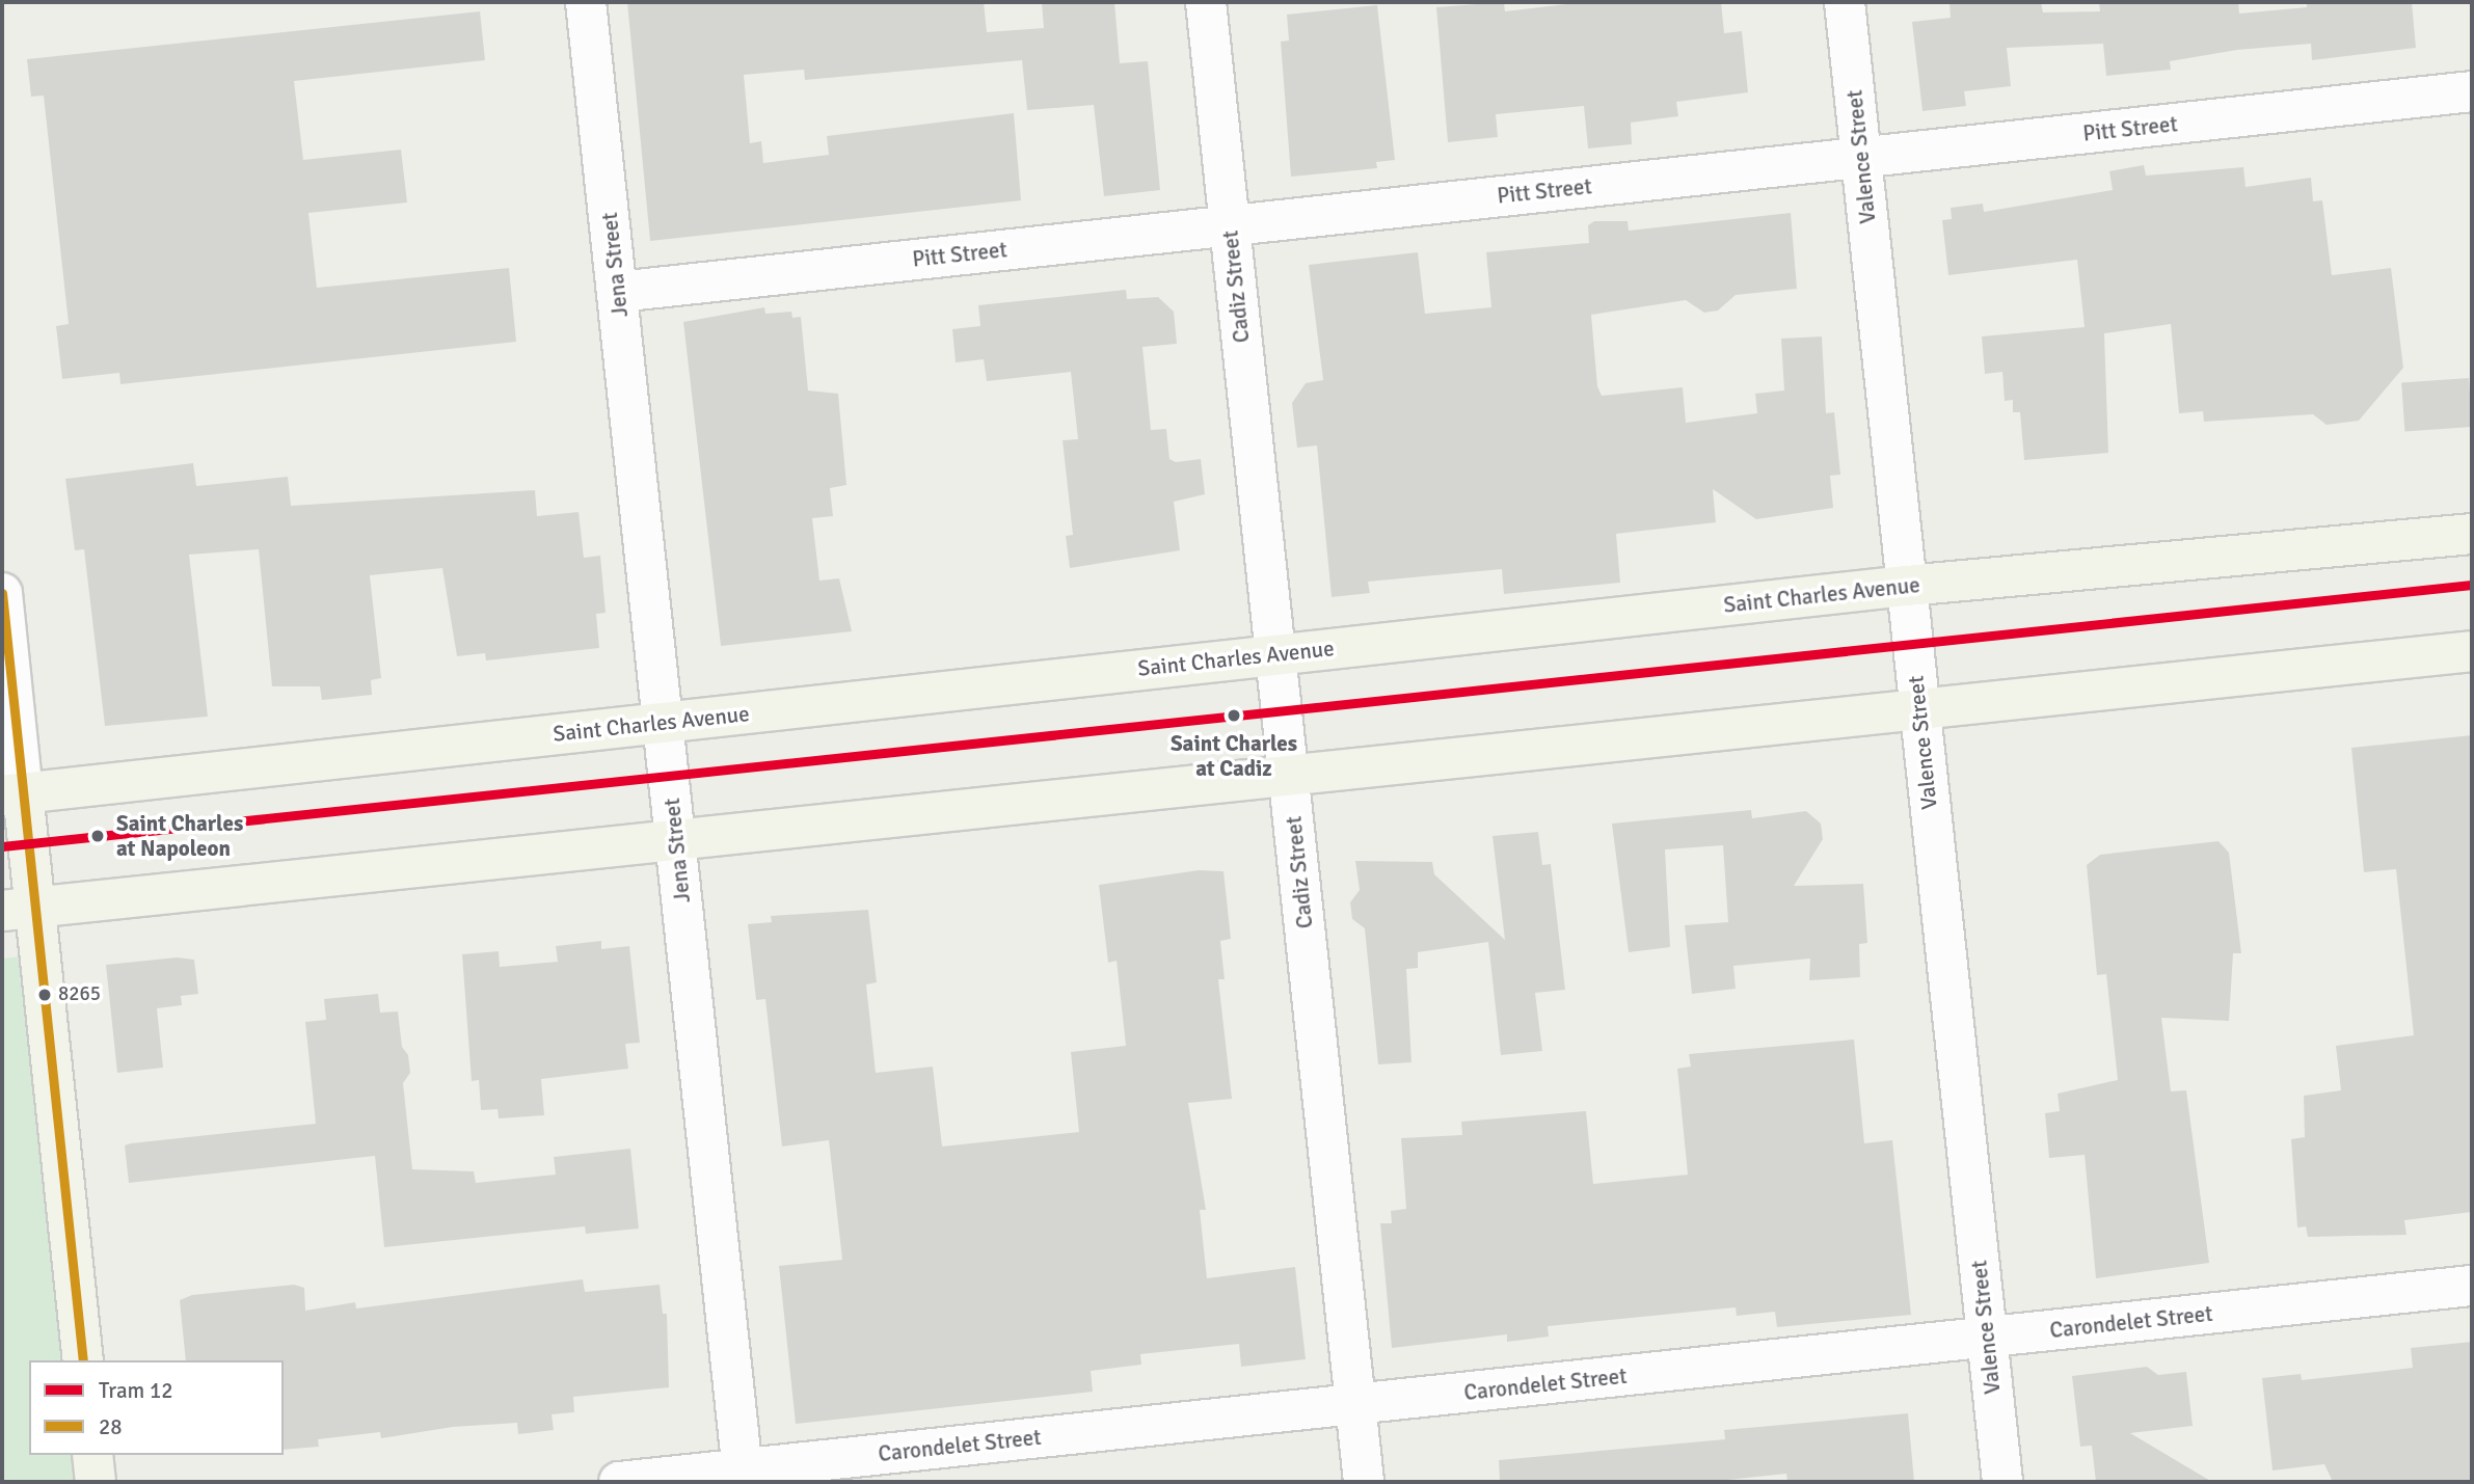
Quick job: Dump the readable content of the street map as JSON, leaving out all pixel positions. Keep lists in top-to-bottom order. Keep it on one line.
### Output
{"streets":{"main road":["Saint Charles Avenue"],"street":["Pitt Street","Valence Street","Jena Street","Cadiz Street","Carondelet Street"]},"crossings":[["Pitt Street","Valence Street"],["Pitt Street","Jena Street"],["Pitt Street","Cadiz Street"],["Valence Street","Saint Charles Avenue"],["Valence Street","Carondelet Street"],["Jena Street","Saint Charles Avenue"],["Jena Street","Carondelet Street"],["Cadiz Street","Saint Charles Avenue"],["Cadiz Street","Carondelet Street"]],"places":["Saint Charles at Cadiz","Saint Charles at Napoleon","8265"],"lines":["tram line 12","transit line 28"],"legend":["Tram 12","28"]}
